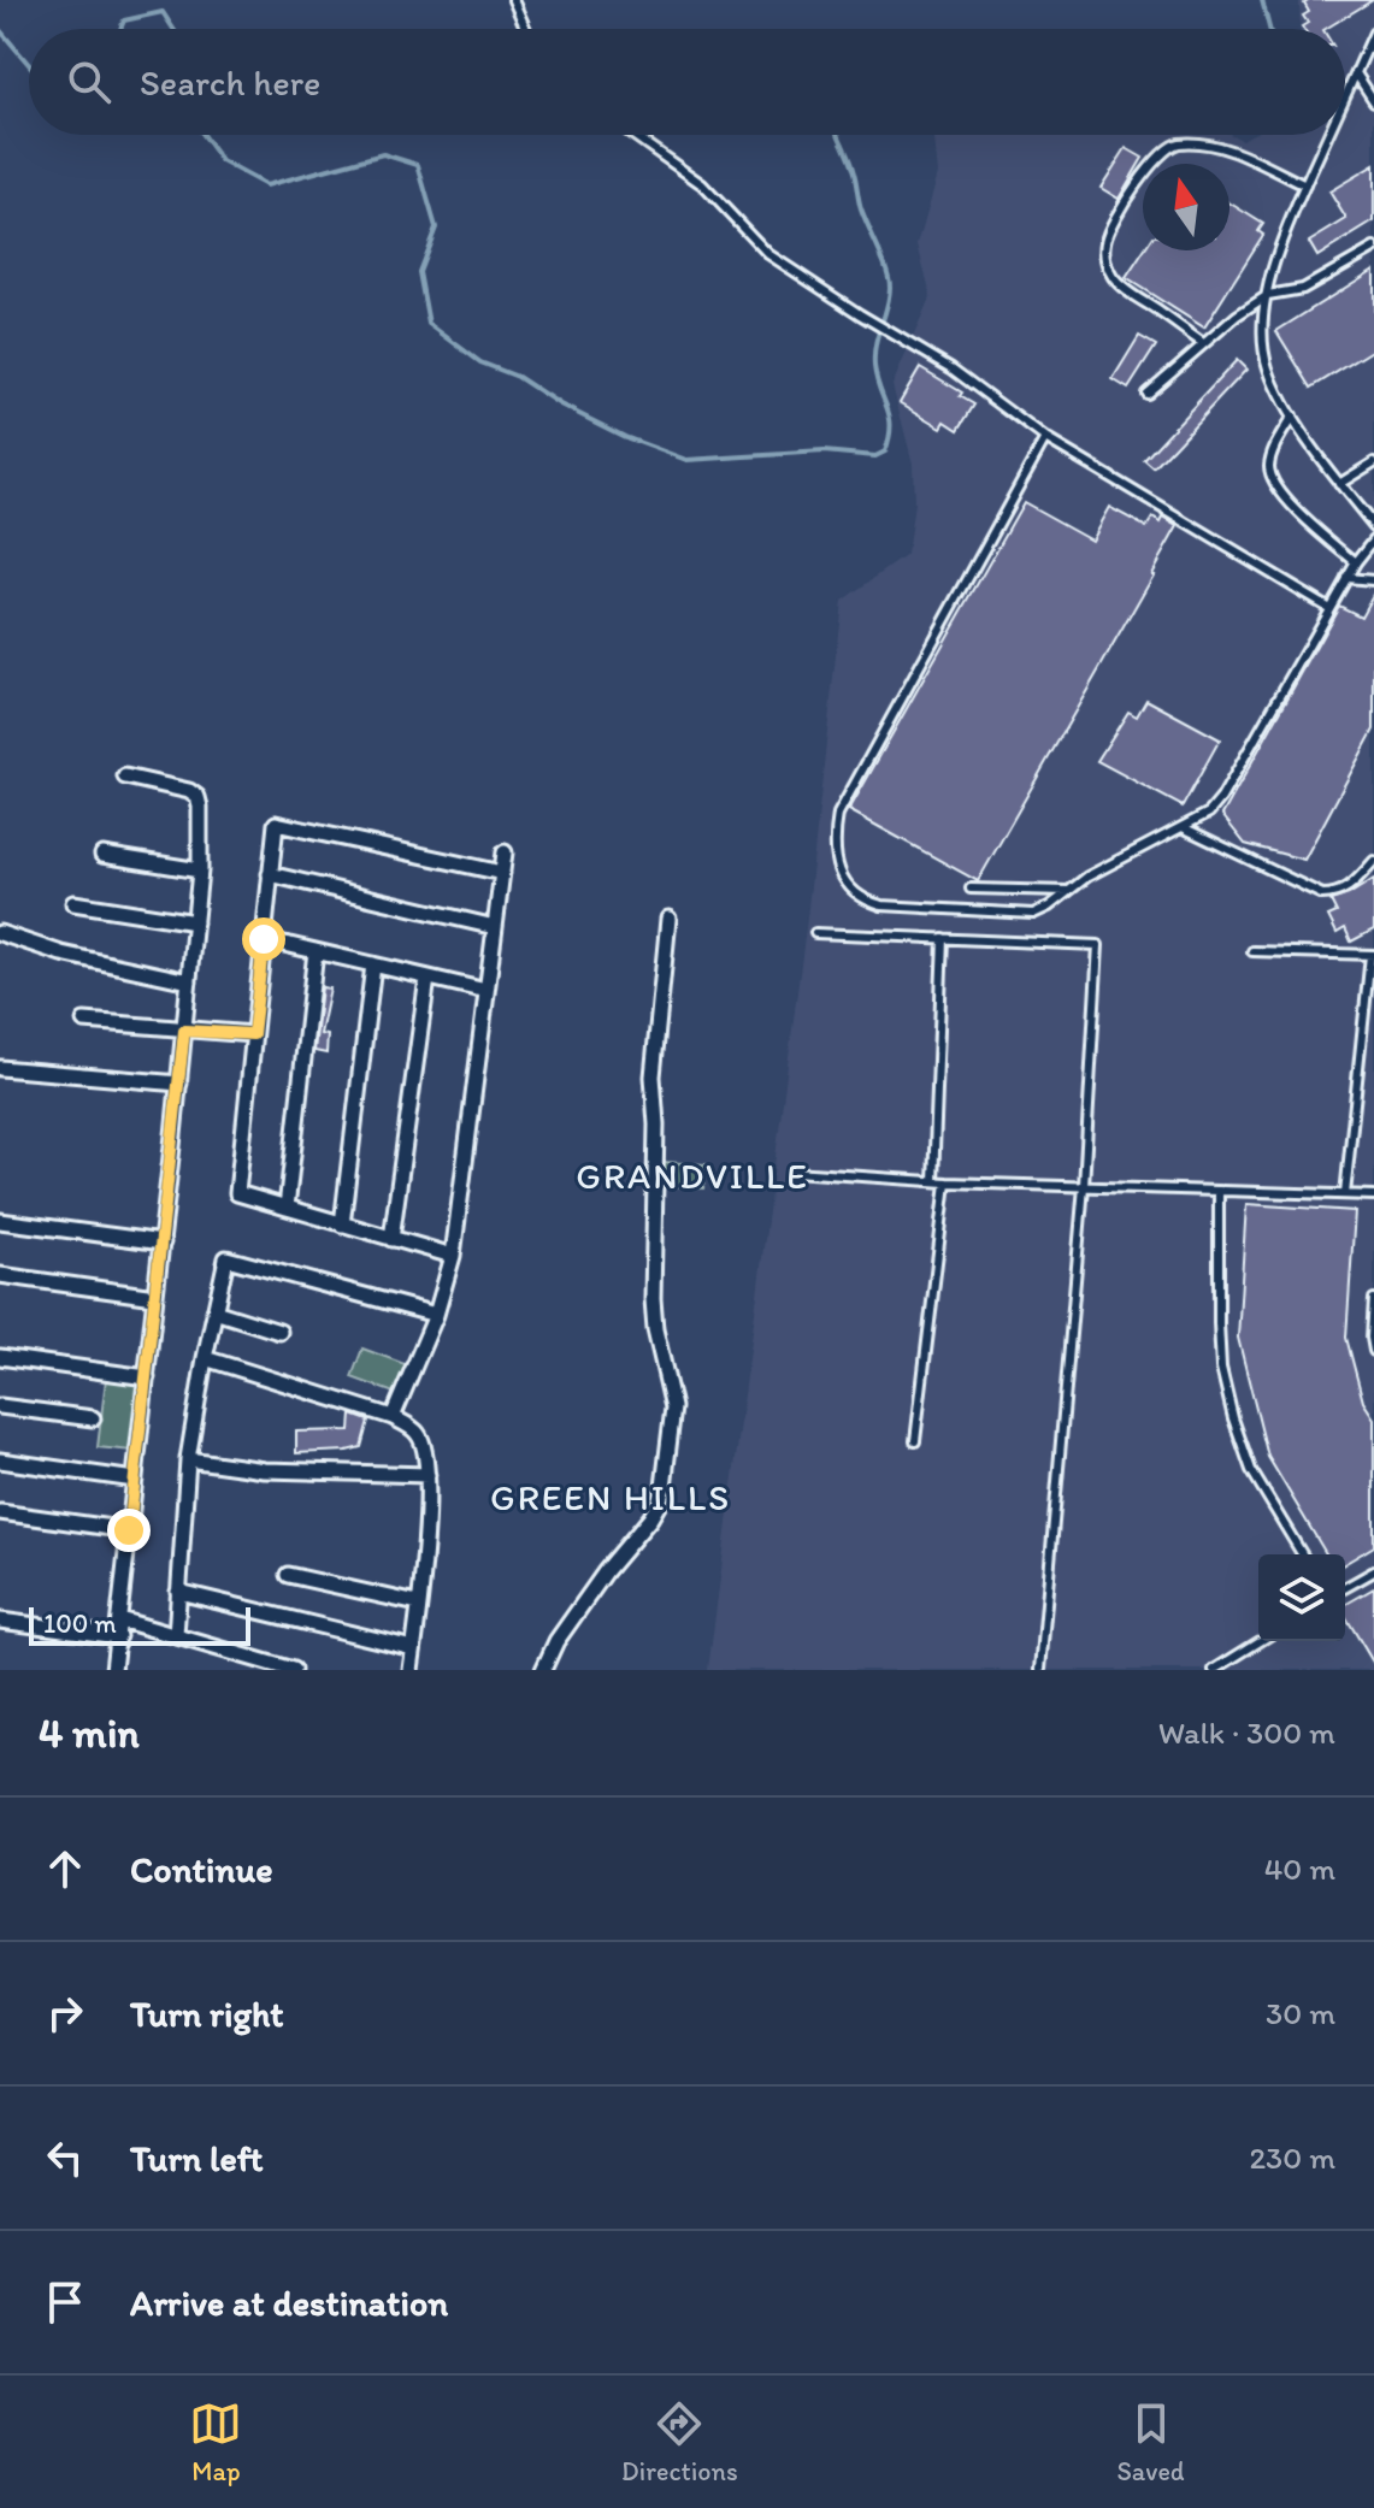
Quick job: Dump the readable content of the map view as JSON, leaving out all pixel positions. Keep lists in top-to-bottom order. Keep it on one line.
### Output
{"districts":["GRANDVILLE","GREEN HILLS"],"scale_bar":"100 m","north":"top","page":{"search":"Search here","scale":"100 m","heading":["4 min","Walk · 300 m"],"list":[["Continue","40 m"],["Turn right","30 m"],["Turn left","230 m"],"Arrive at destination"],"nav":["Map","Directions","Saved"]}}
